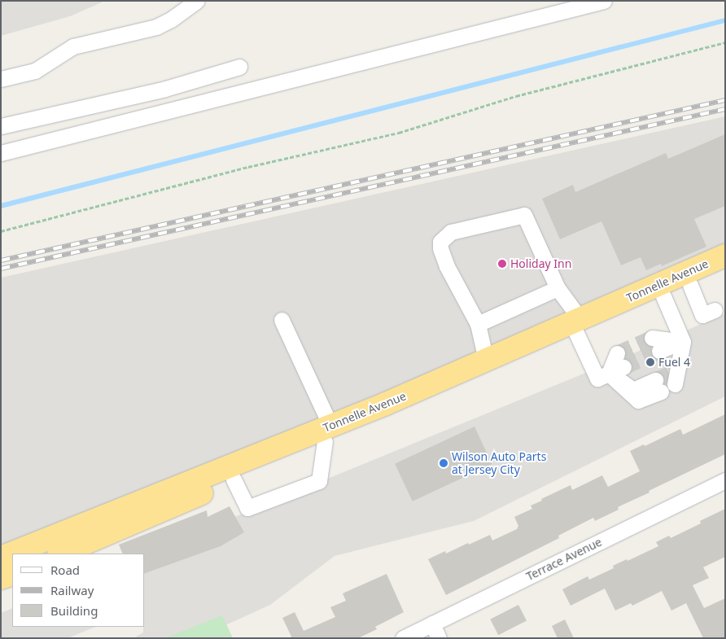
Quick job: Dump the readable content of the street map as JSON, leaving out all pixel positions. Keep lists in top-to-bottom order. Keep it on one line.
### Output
{"streets":{"highway":["Tonnelle Avenue"],"street":["Terrace Avenue"]},"places":["Holiday Inn","Fuel 4","Wilson Auto Parts at Jersey City"],"legend":["Road","Railway","Building"]}
